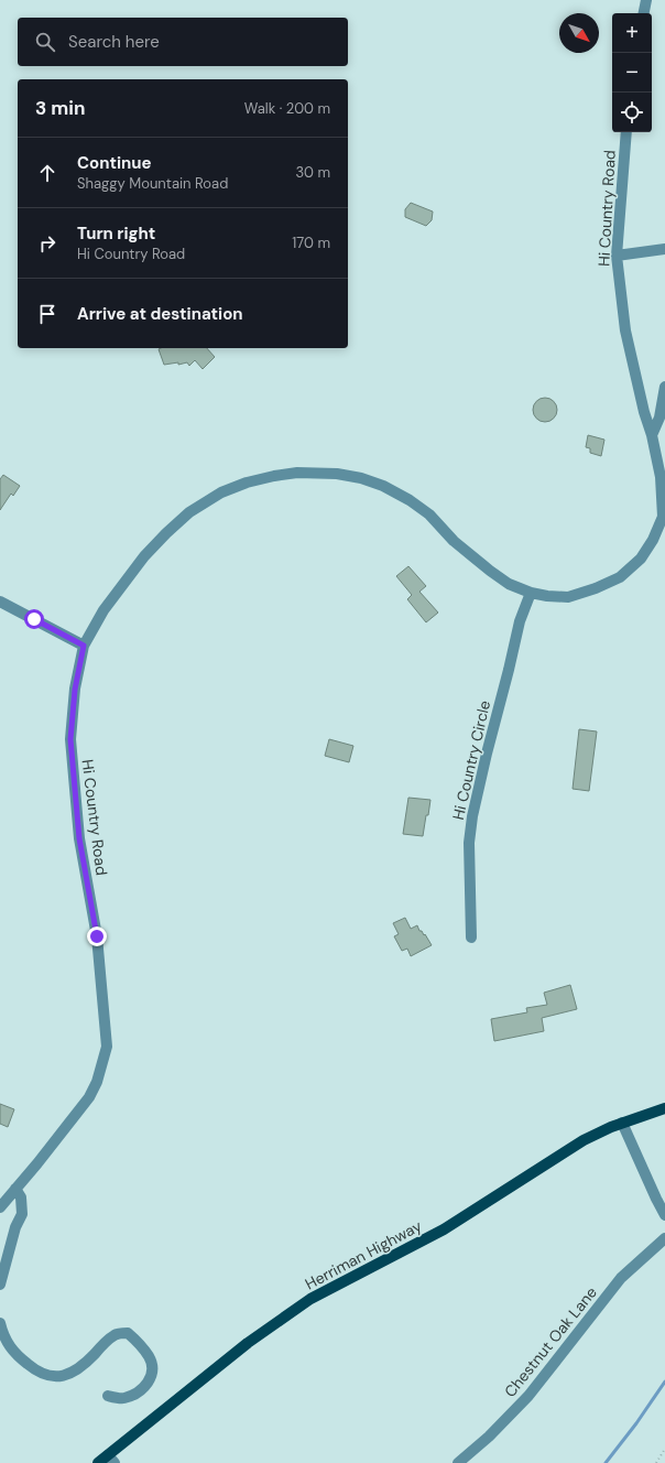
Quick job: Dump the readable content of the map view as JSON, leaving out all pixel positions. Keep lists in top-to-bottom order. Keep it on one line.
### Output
{"streets":{"main road":["Herriman Highway"],"street":["Hi Country Road","Hi Country Circle","Chestnut Oak Lane"]},"crossings":[["Hi Country Road","Hi Country Circle"]],"north":"bottom right","page":{"map_buttons":["+","−"],"search":"Search here","heading":["3 min","Walk · 200 m"],"list":[["Continue","Shaggy Mountain Road","30 m"],["Turn right","Hi Country Road","170 m"],"Arrive at destination"]}}
